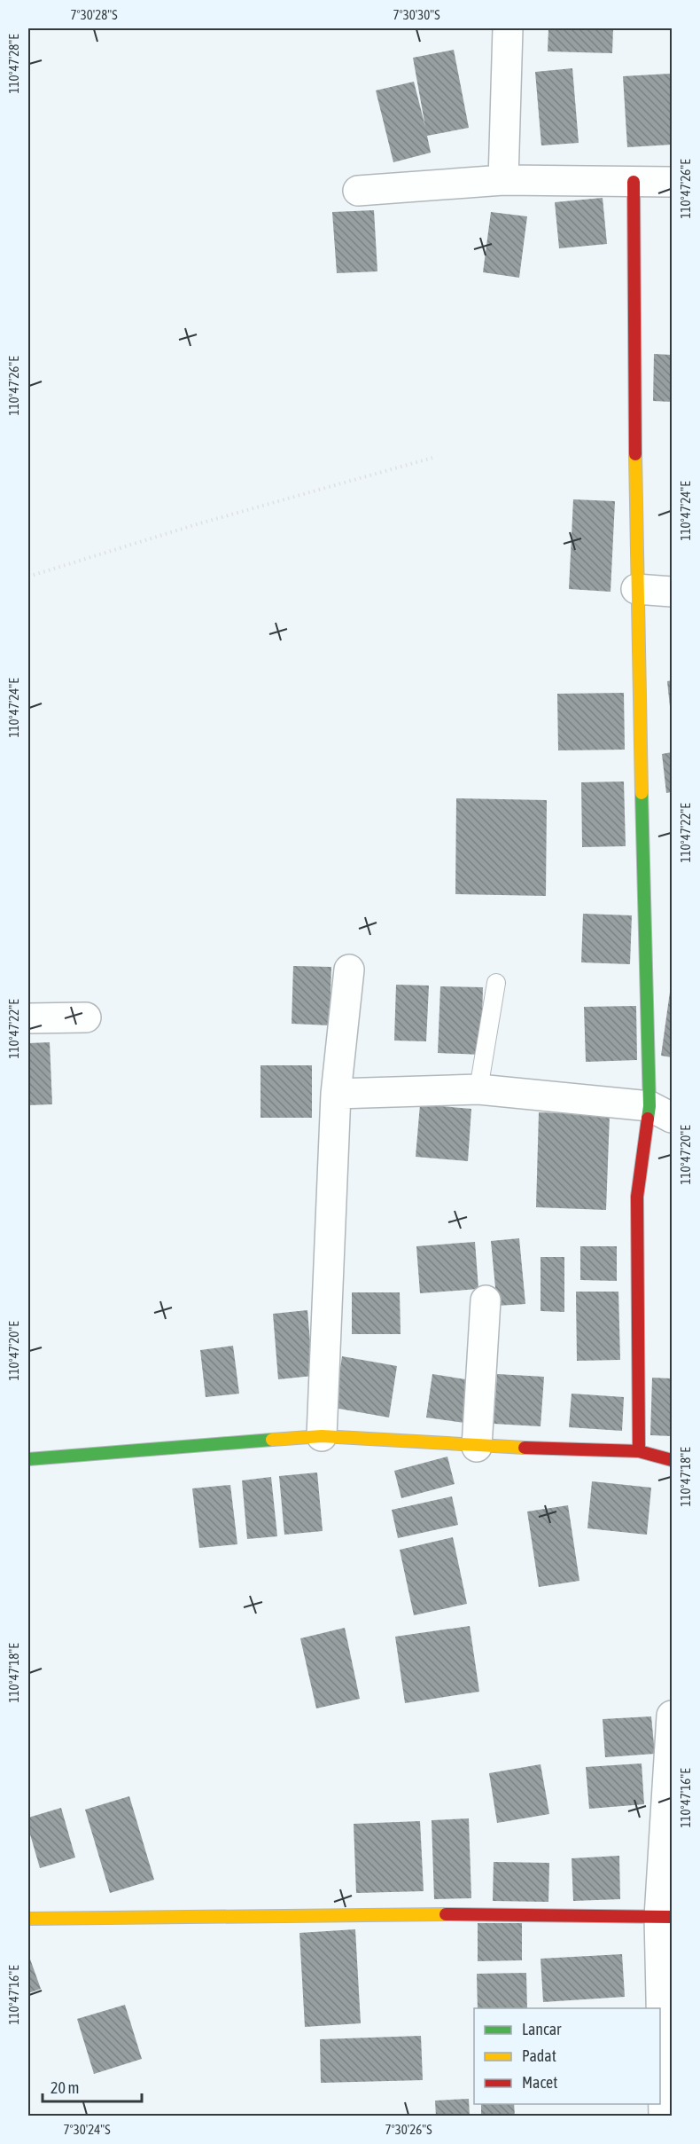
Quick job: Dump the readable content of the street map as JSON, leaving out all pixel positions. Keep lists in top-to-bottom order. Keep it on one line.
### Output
{"legend":["Lancar","Padat","Macet"],"scale_bar":"20 m","coordinates":["7°30'28\"S","7°30'30\"S","110°47'28\"E","110°47'26\"E","110°47'24\"E","110°47'22\"E","110°47'20\"E","110°47'18\"E","110°47'16\"E","7°30'24\"S","7°30'26\"S"]}
